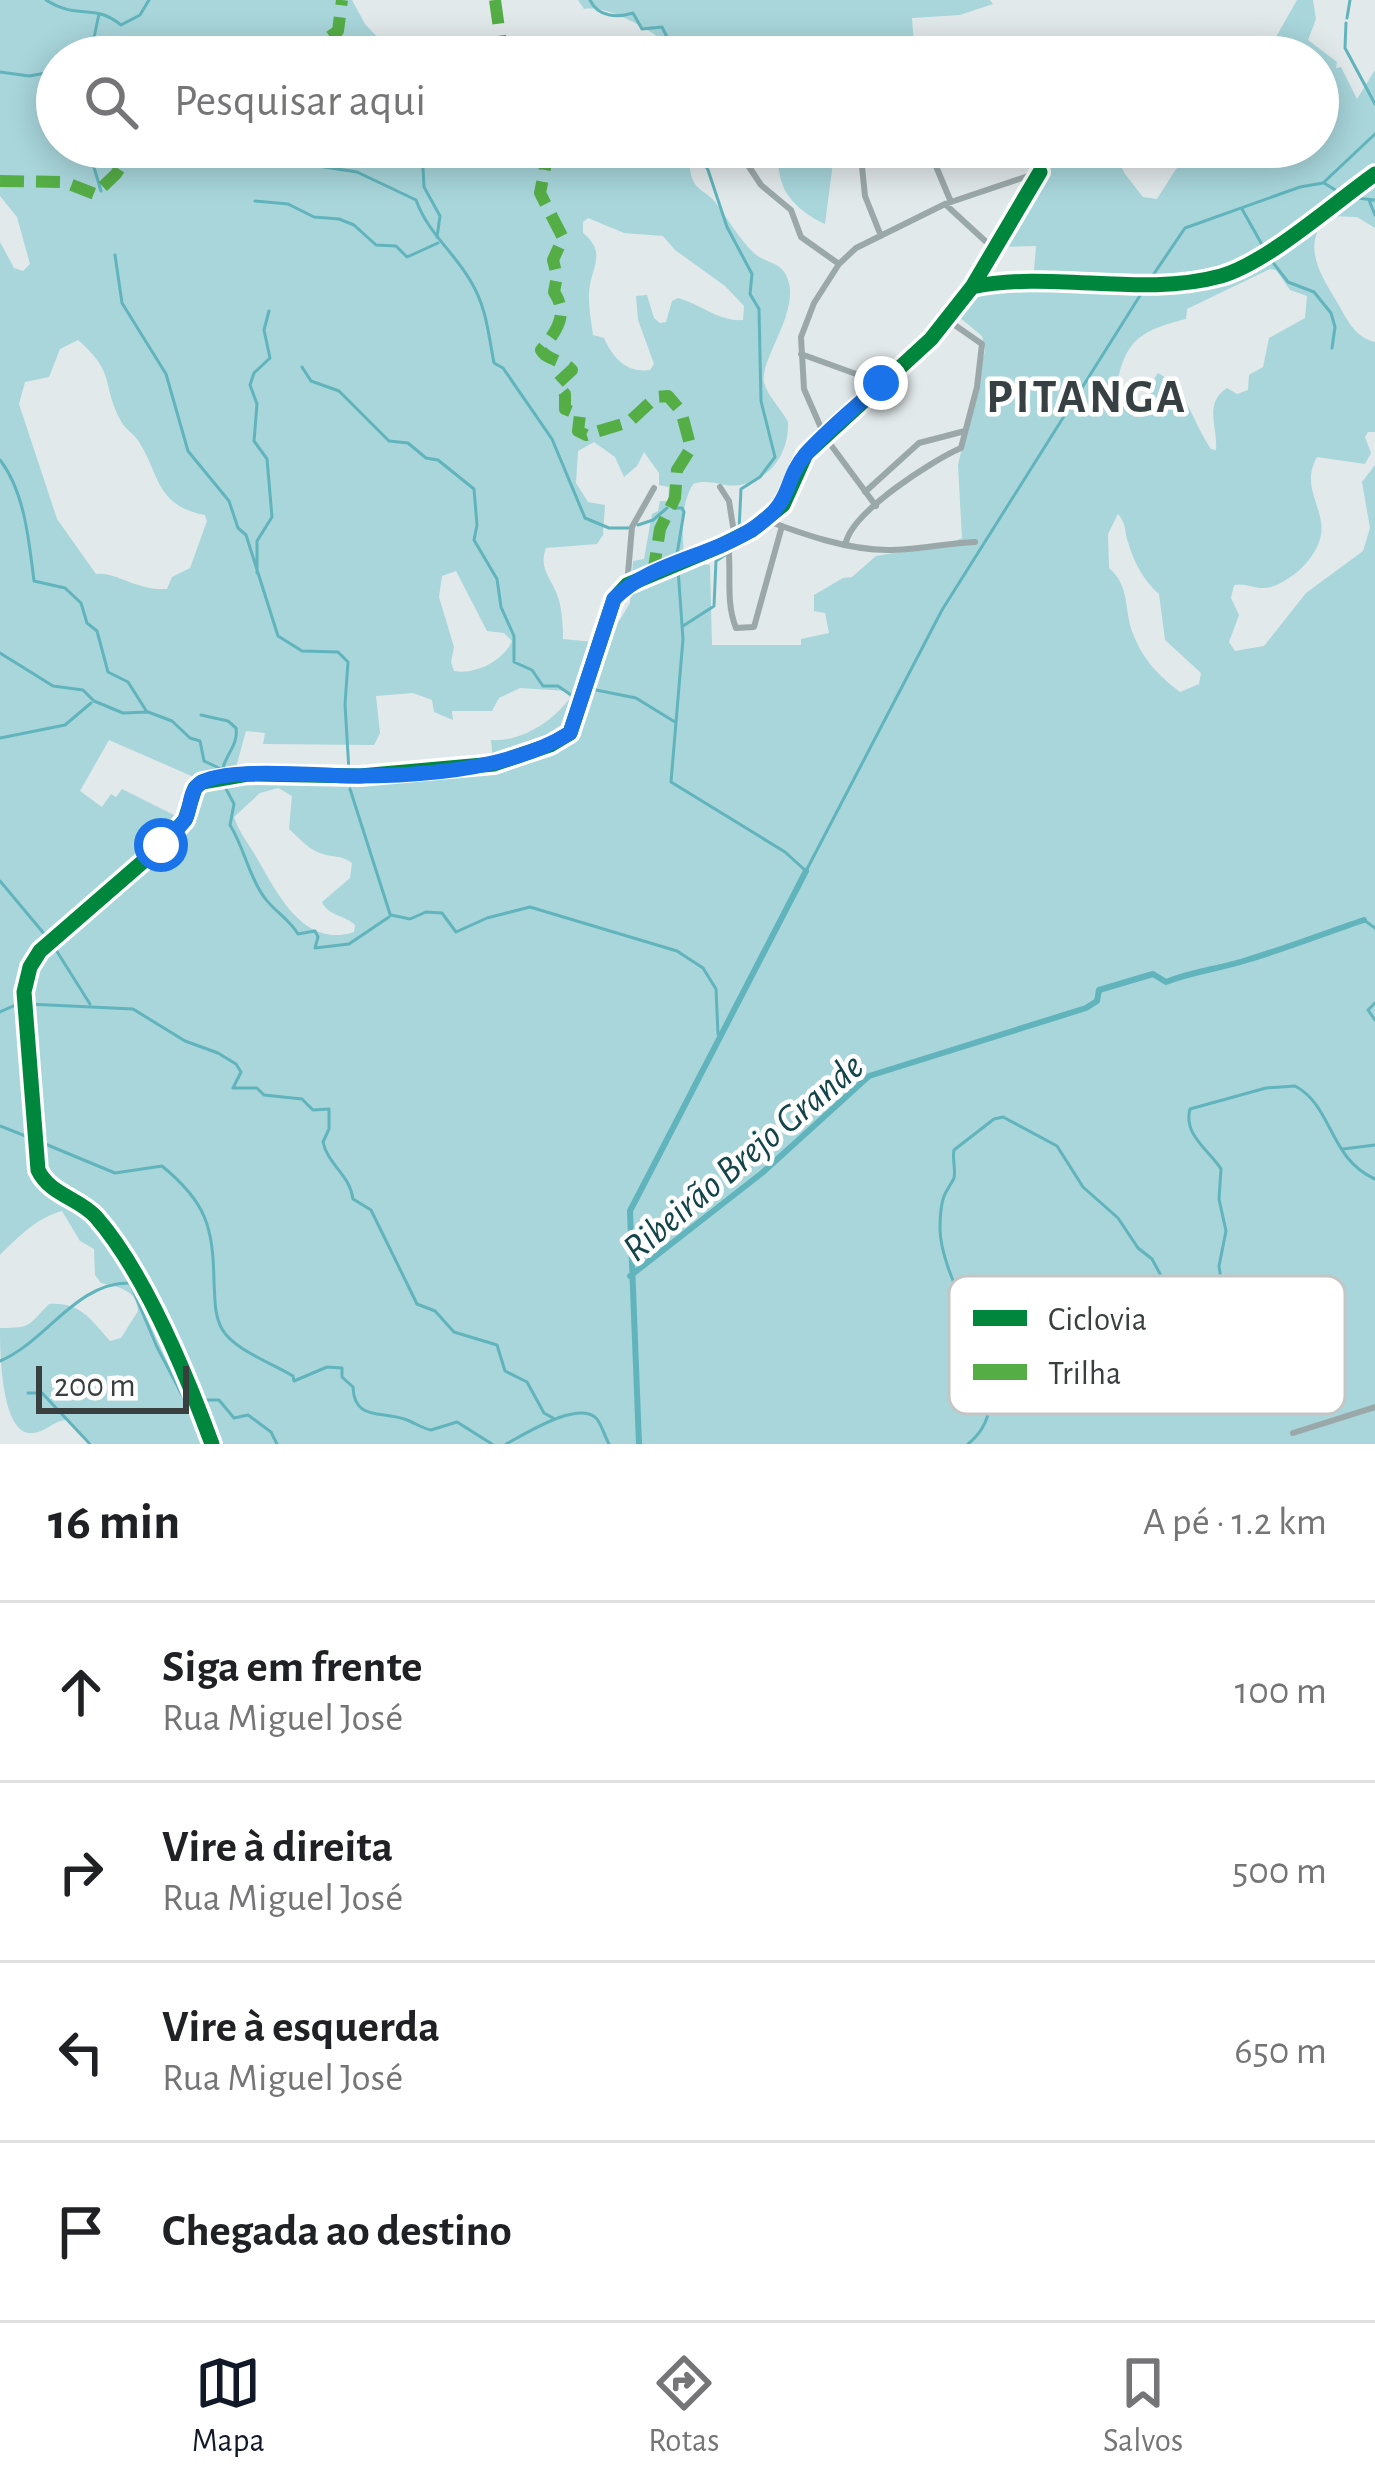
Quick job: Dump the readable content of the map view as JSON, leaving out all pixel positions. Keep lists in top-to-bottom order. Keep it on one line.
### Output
{"districts":["PITANGA"],"water":["Ribeirão Brejo Grande"],"legend":["Ciclovia","Trilha"],"scale_bar":"200 m","page":{"search":"Pesquisar aqui","scale":"200 m","heading":["16 min","A pé · 1.2 km"],"list":[["Siga em frente","Rua Miguel José","100 m"],["Vire à direita","Rua Miguel José","500 m"],["Vire à esquerda","Rua Miguel José","650 m"],"Chegada ao destino"],"nav":["Mapa","Rotas","Salvos"]}}
